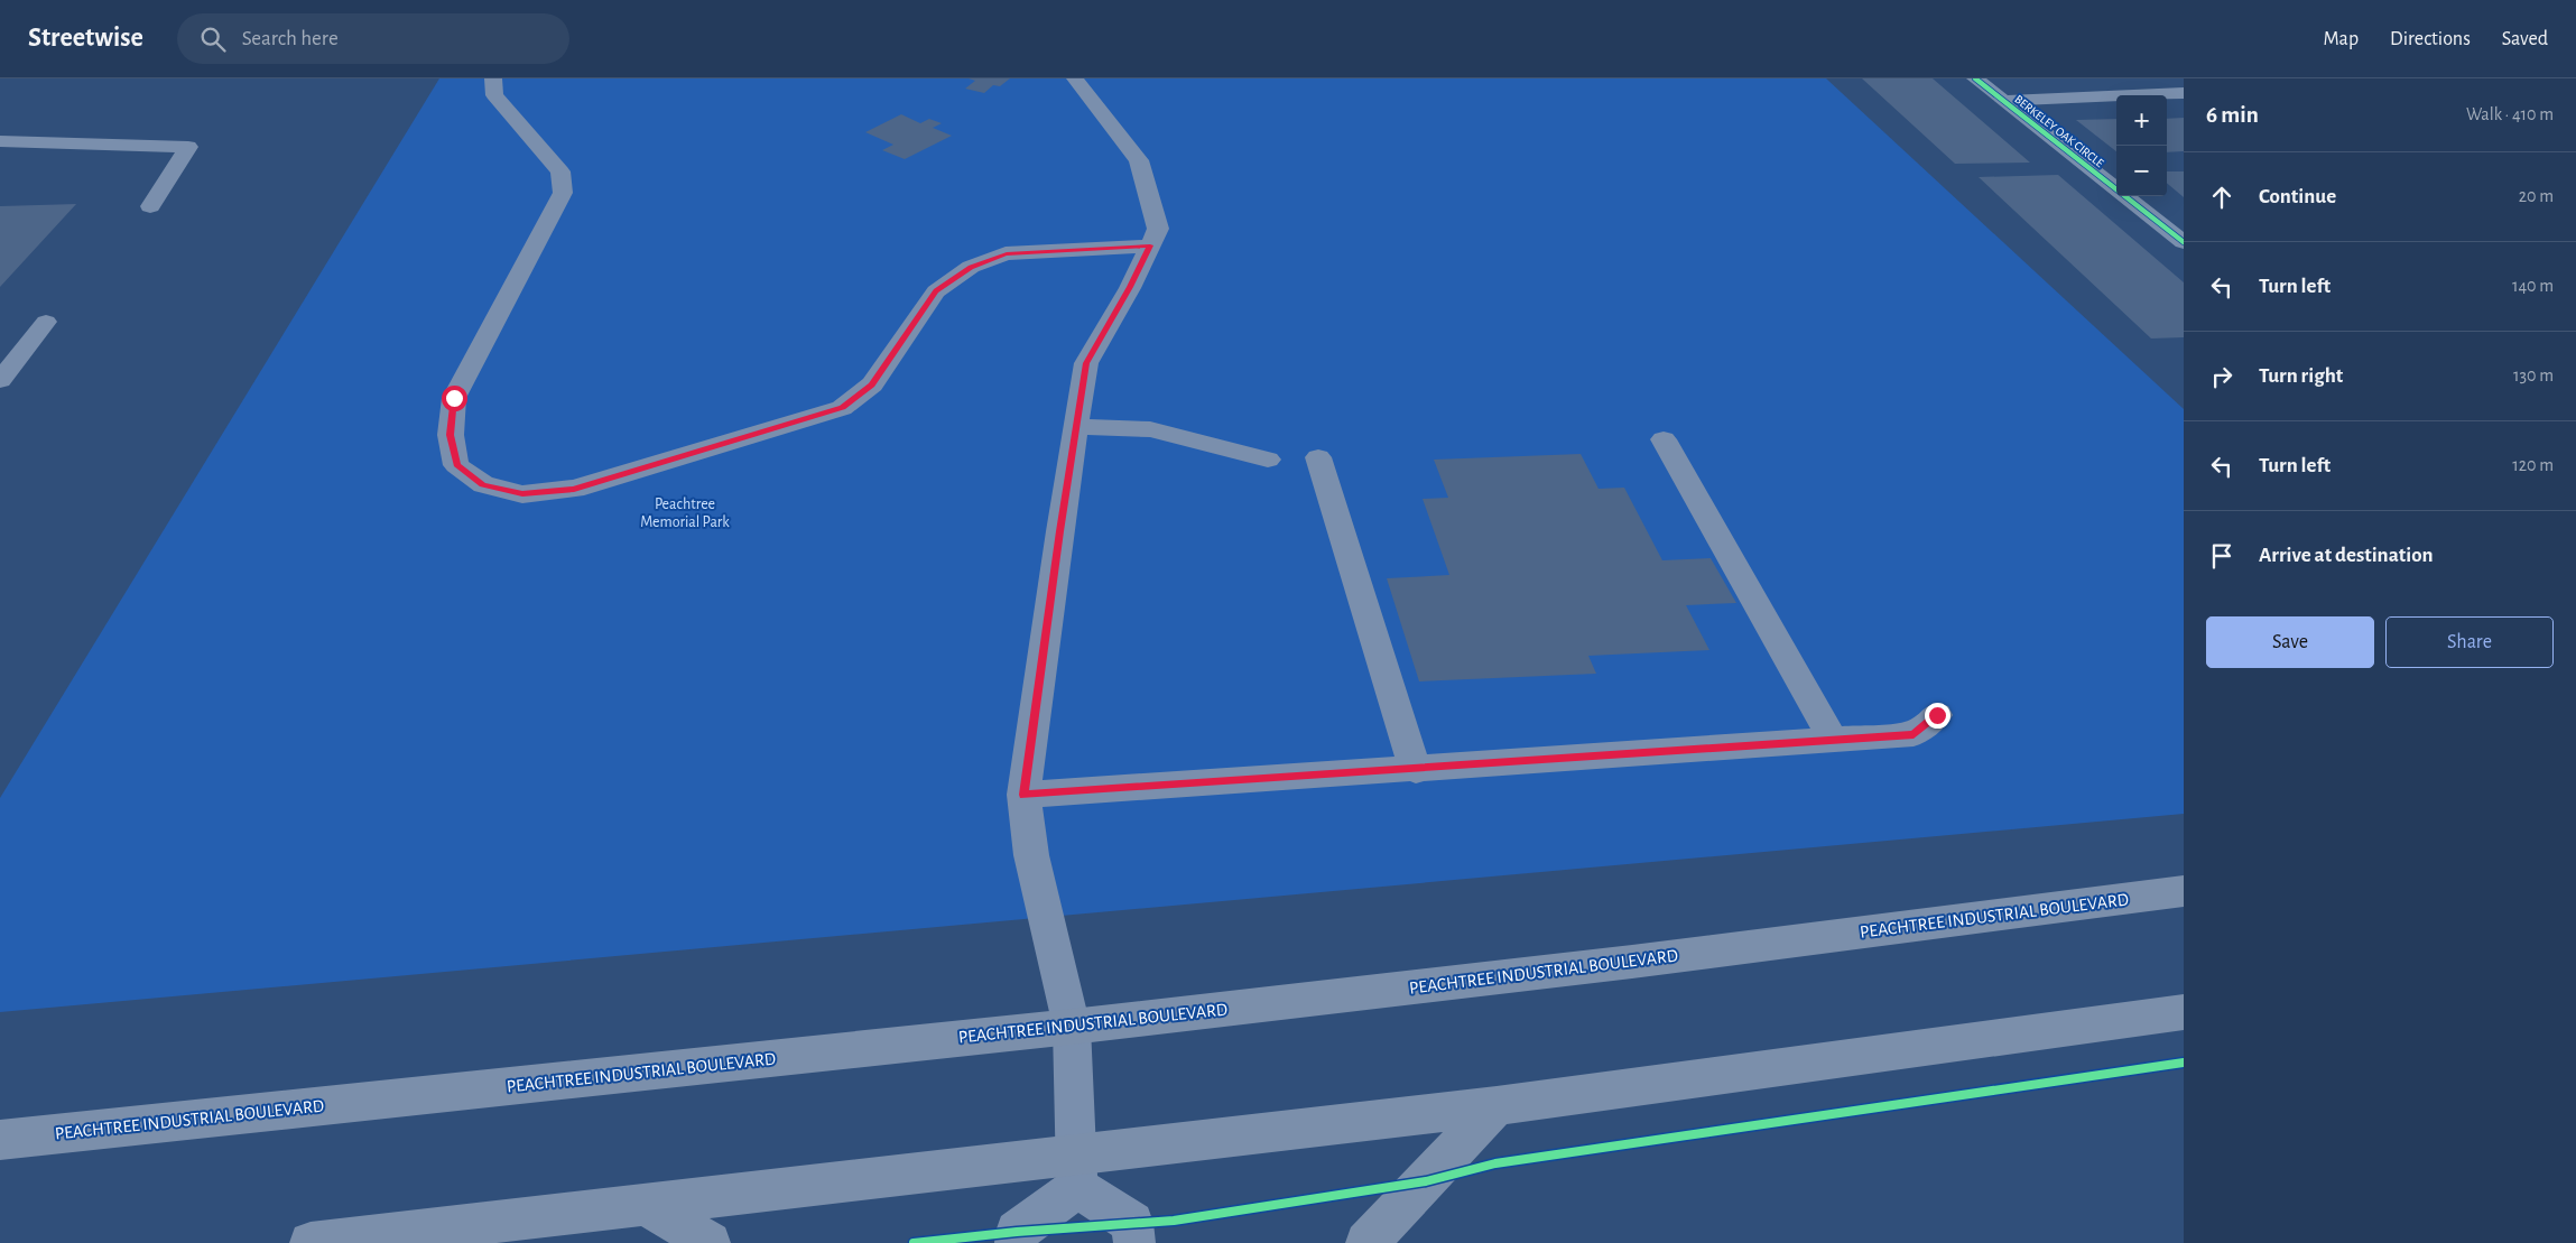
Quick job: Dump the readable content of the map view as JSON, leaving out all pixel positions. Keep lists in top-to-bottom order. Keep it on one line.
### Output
{"streets":{"highway":["PEACHTREE INDUSTRIAL BOULEVARD"],"street":["BERKELEY OAK CIRCLE"]},"parks":["Peachtree Memorial Park"],"page":{"header":"Streetwise","search":"Search here","nav":["Map","Directions","Saved"],"heading":["6 min","Walk · 410 m"],"map_buttons":["+","−"],"list":[["Continue","20 m"],["Turn left","140 m"],["Turn right","130 m"],["Turn left","120 m"],"Arrive at destination"],"buttons":["Save","Share"]}}
